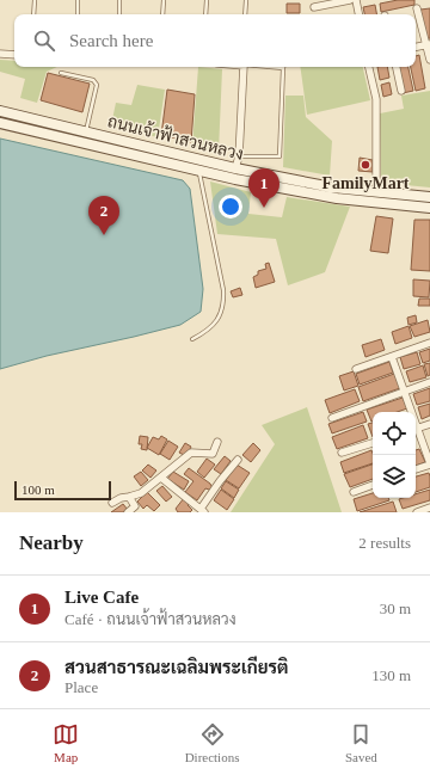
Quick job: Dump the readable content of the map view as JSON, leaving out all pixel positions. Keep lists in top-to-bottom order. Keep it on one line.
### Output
{"streets":{"main road":["ถนนเจ้าฟ้าสวนหลวง"]},"places":["FamilyMart"],"scale_bar":"100 m","page":{"search":"Search here","pins":["1","2"],"scale":"100 m","heading":["Nearby","2 results"],"list":[{"mark":"1","name":"Live Cafe","note":"Café · ถนนเจ้าฟ้าสวนหลวง","value":"30 m"},{"mark":"2","name":"สวนสาธารณะเฉลิมพระเกียรติ","note":"Place","value":"130 m"}],"nav":["Map","Directions","Saved"]}}
